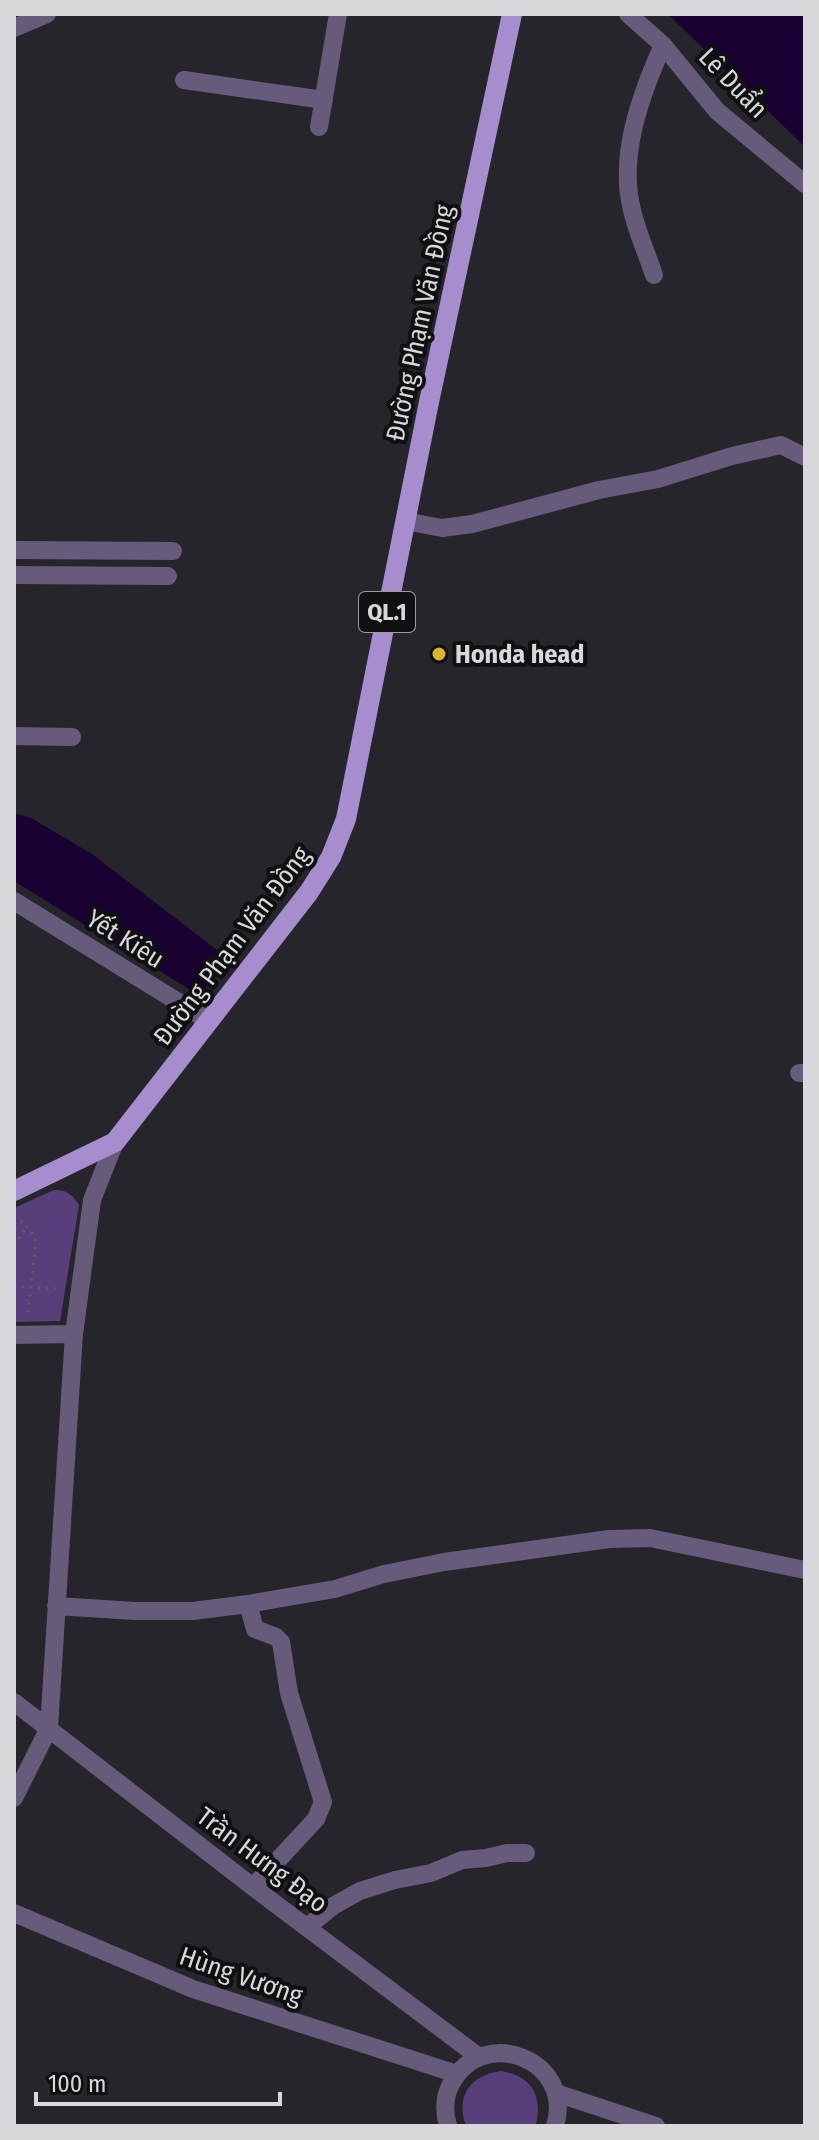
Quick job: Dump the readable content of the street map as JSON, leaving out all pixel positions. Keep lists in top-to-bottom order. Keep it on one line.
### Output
{"streets":{"main road":["Đường Phạm Văn Đồng","QL.1"],"street":["Lê Duẩn","Yết Kiêu","Trần Hưng Đạo","Hùng Vương"]},"crossings":[["Đường Phạm Văn Đồng","QL.1"],["Đường Phạm Văn Đồng","Yết Kiêu"],["Đường Phạm Văn Đồng","Trần Hưng Đạo"]],"places":["Honda head"],"scale_bar":"100 m"}
